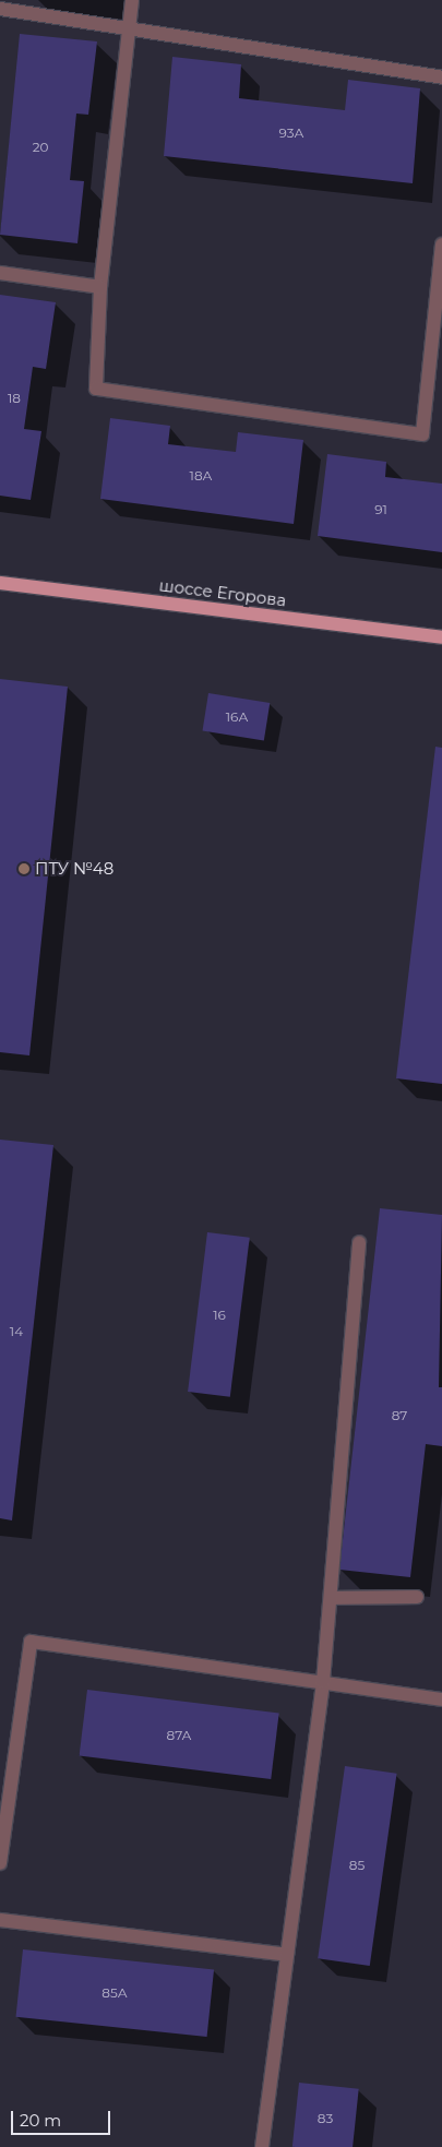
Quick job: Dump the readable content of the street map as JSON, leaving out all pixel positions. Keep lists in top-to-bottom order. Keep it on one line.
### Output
{"streets":{"main road":["шоссе Егорова"]},"places":["ПТУ №48"],"house_numbers":["93А","20","18","18А","91","16А","16","14","87","87А","85","85А","83"],"scale_bar":"20 m"}
